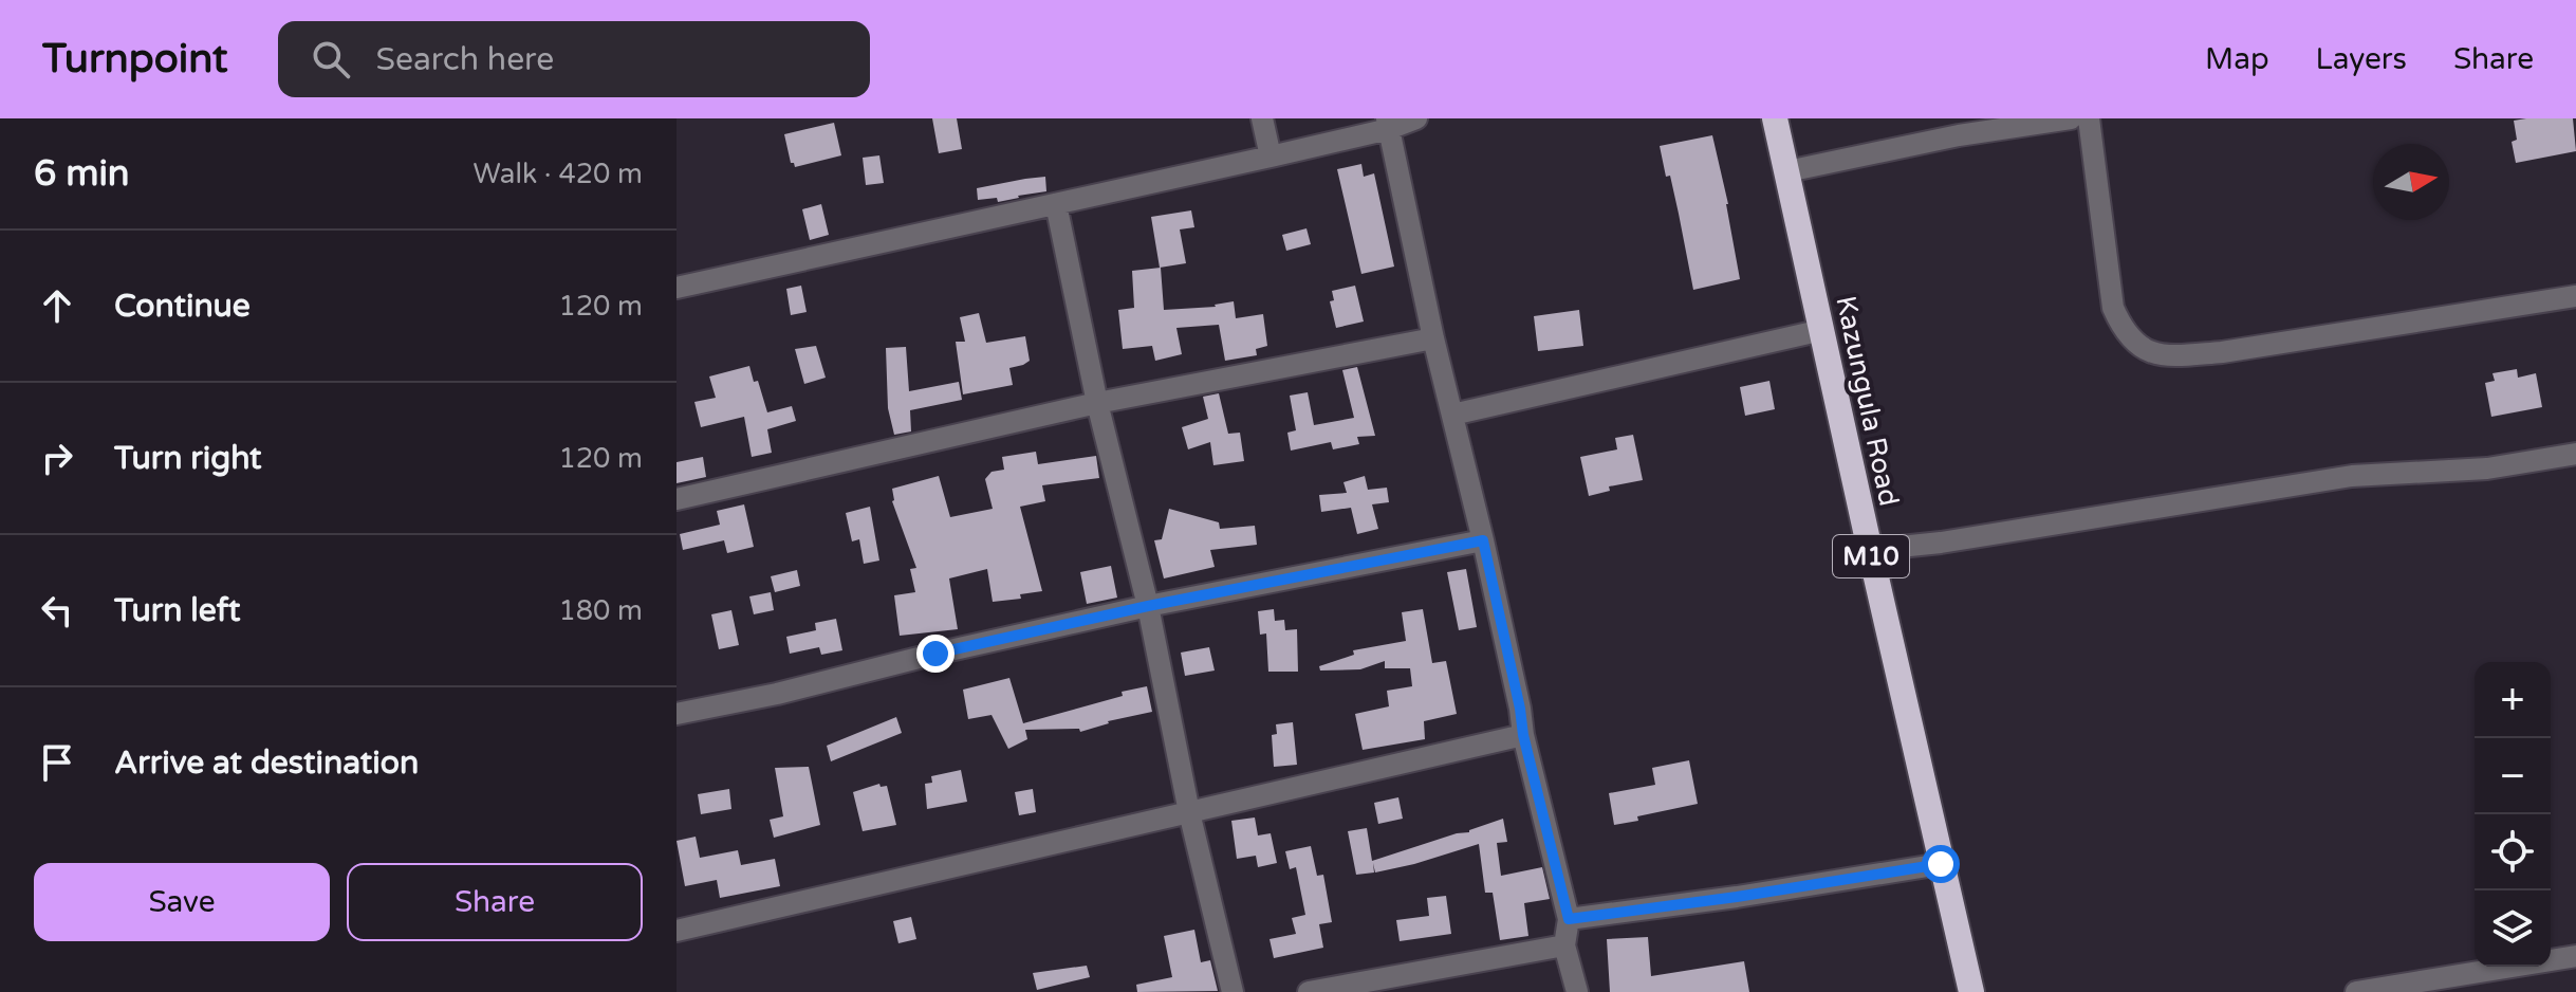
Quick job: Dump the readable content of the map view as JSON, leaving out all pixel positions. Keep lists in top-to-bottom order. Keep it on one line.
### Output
{"streets":{"highway":["Kazungula Road","M10"]},"north":"right","page":{"header":"Turnpoint","search":"Search here","nav":["Map","Layers","Share"],"heading":["6 min","Walk · 420 m"],"list":[["Continue","120 m"],["Turn right","120 m"],["Turn left","180 m"],"Arrive at destination"],"map_buttons":["+","−"],"buttons":["Save","Share"]}}
